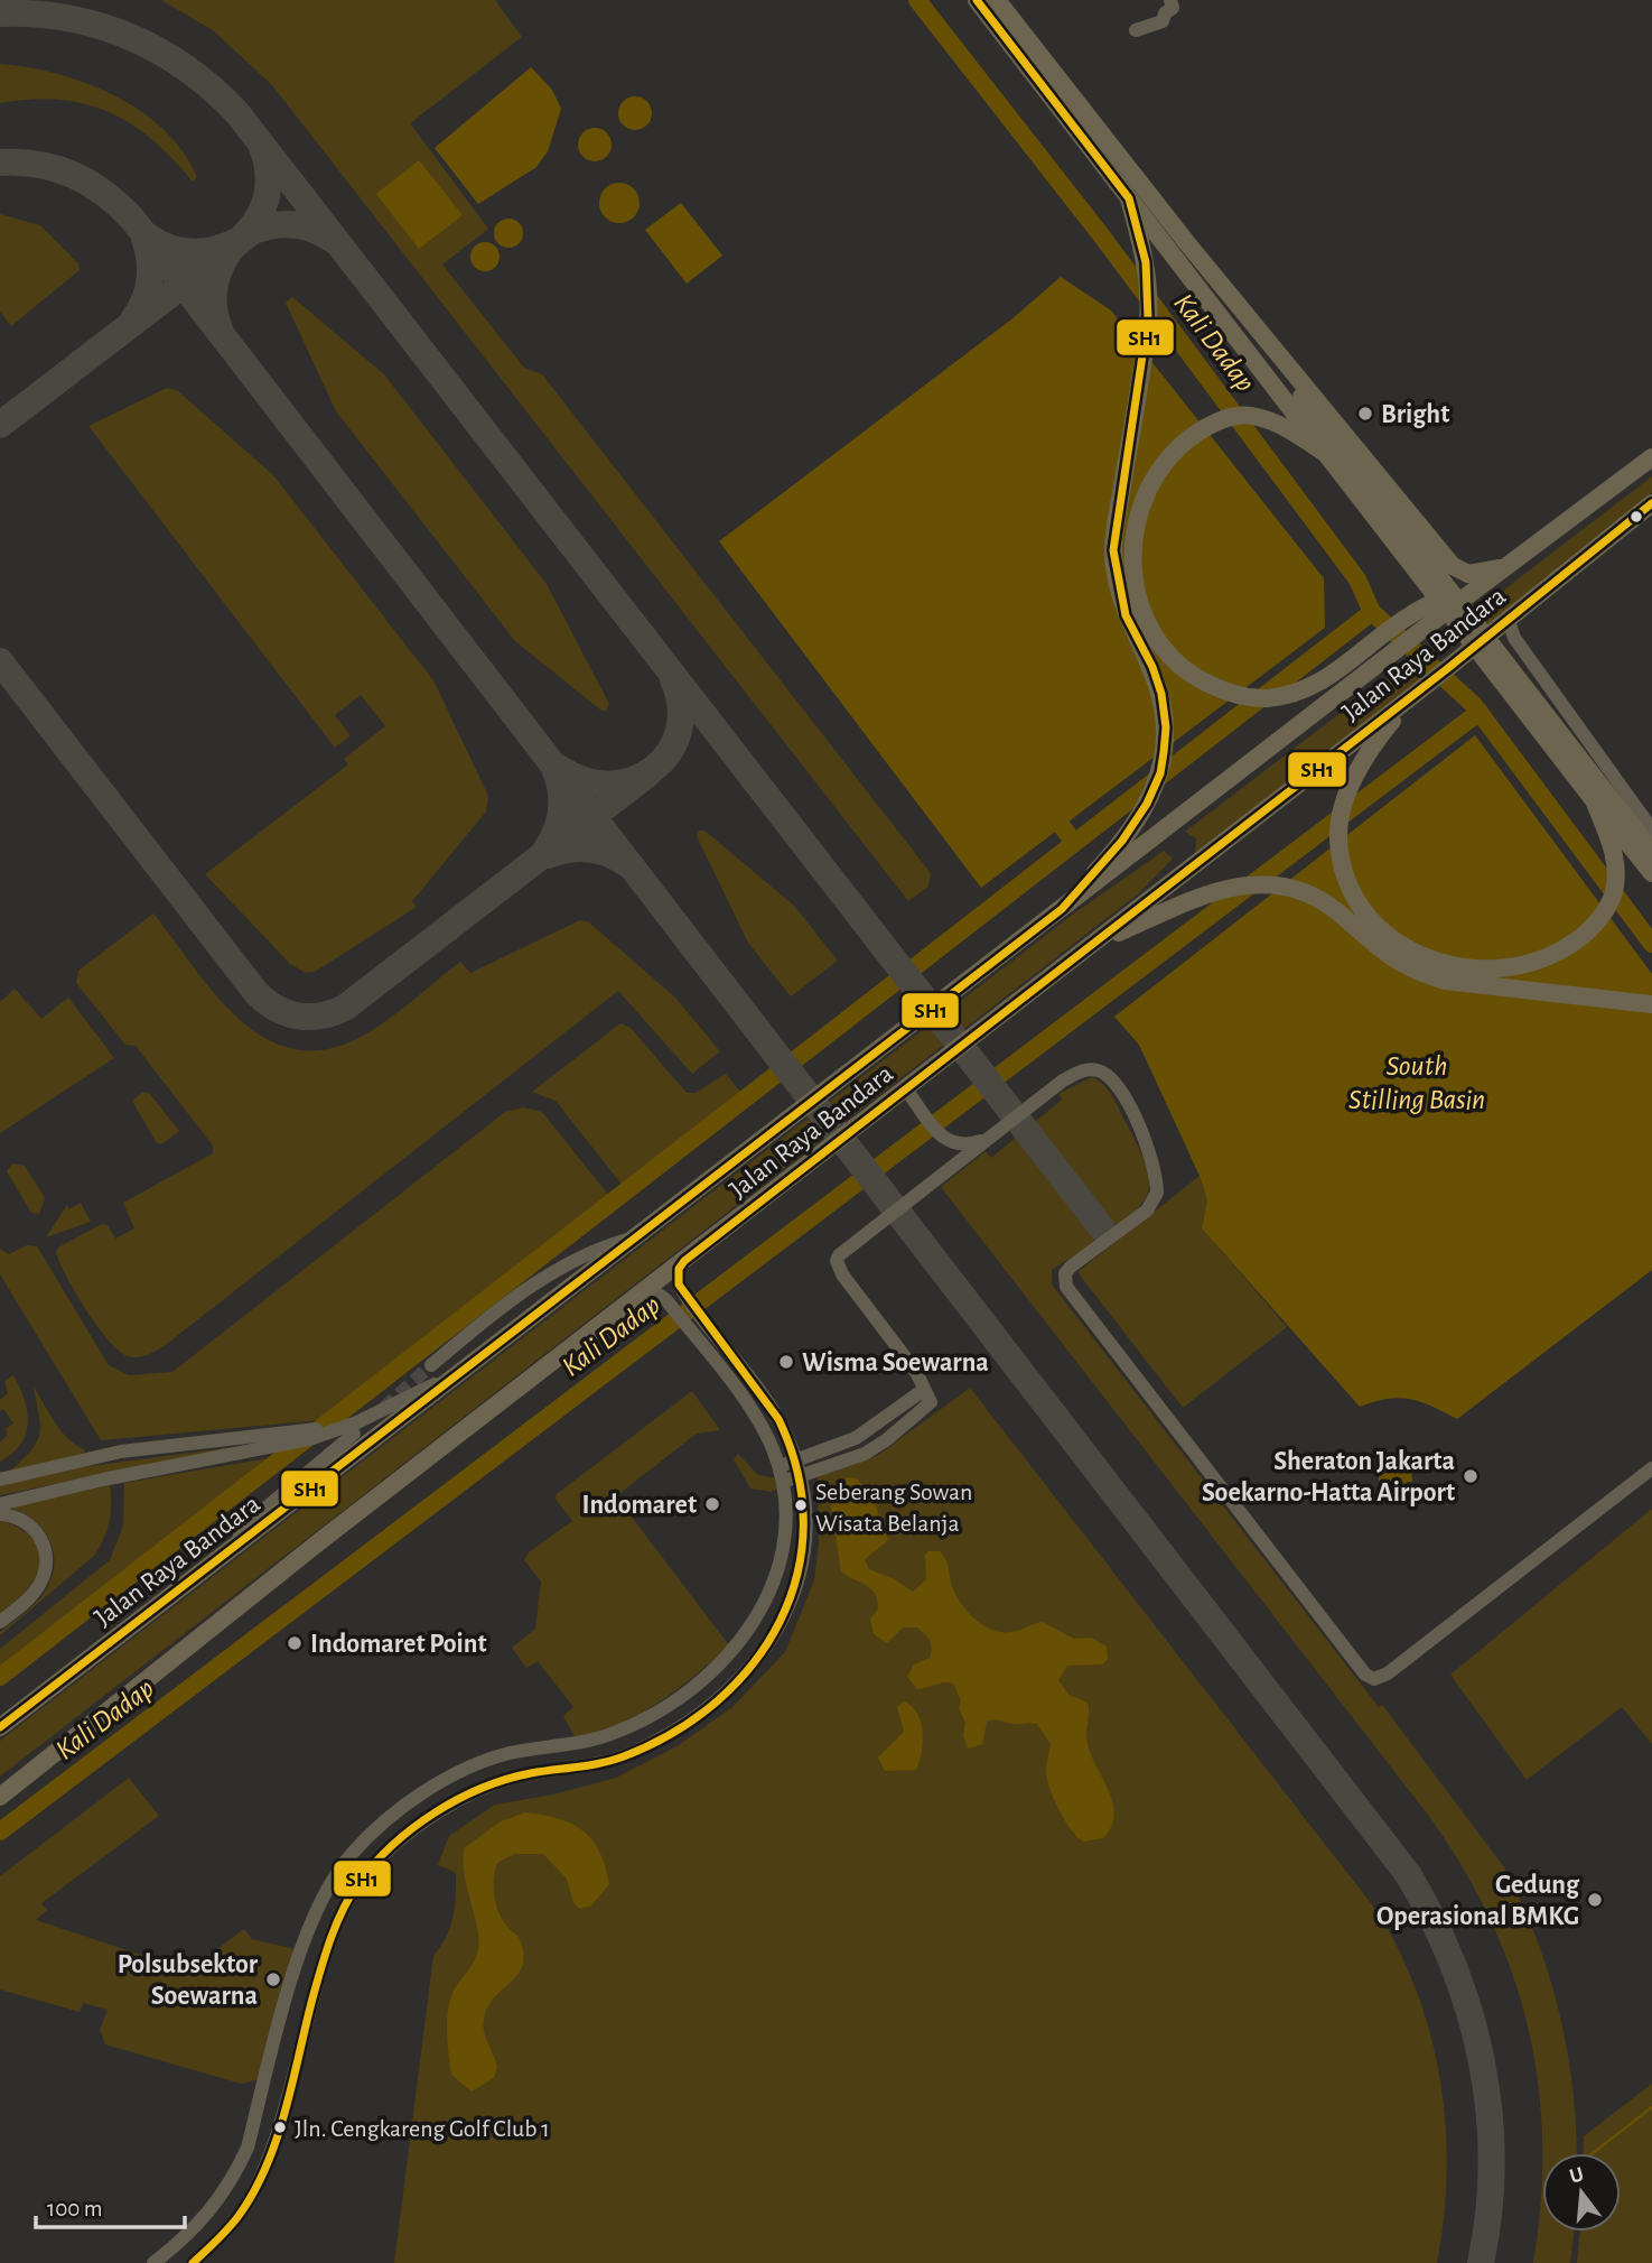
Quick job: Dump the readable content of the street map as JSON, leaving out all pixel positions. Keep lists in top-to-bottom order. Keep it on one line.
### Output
{"streets":{"main road":["Jalan Raya Bandara"]},"water":["Kali Dadap","South Stilling Basin"],"places":["Bright","Wisma Soewarna","Sheraton Jakarta Soekarno-Hatta Airport","Indomaret","Seberang Sowan Wisata Belanja","Indomaret Point","Gedung Operasional BMKG","Polsubsektor Soewarna","Jln. Cengkareng Golf Club 1"],"lines":["transit line SH1"],"scale_bar":"100 m","north":"top"}
